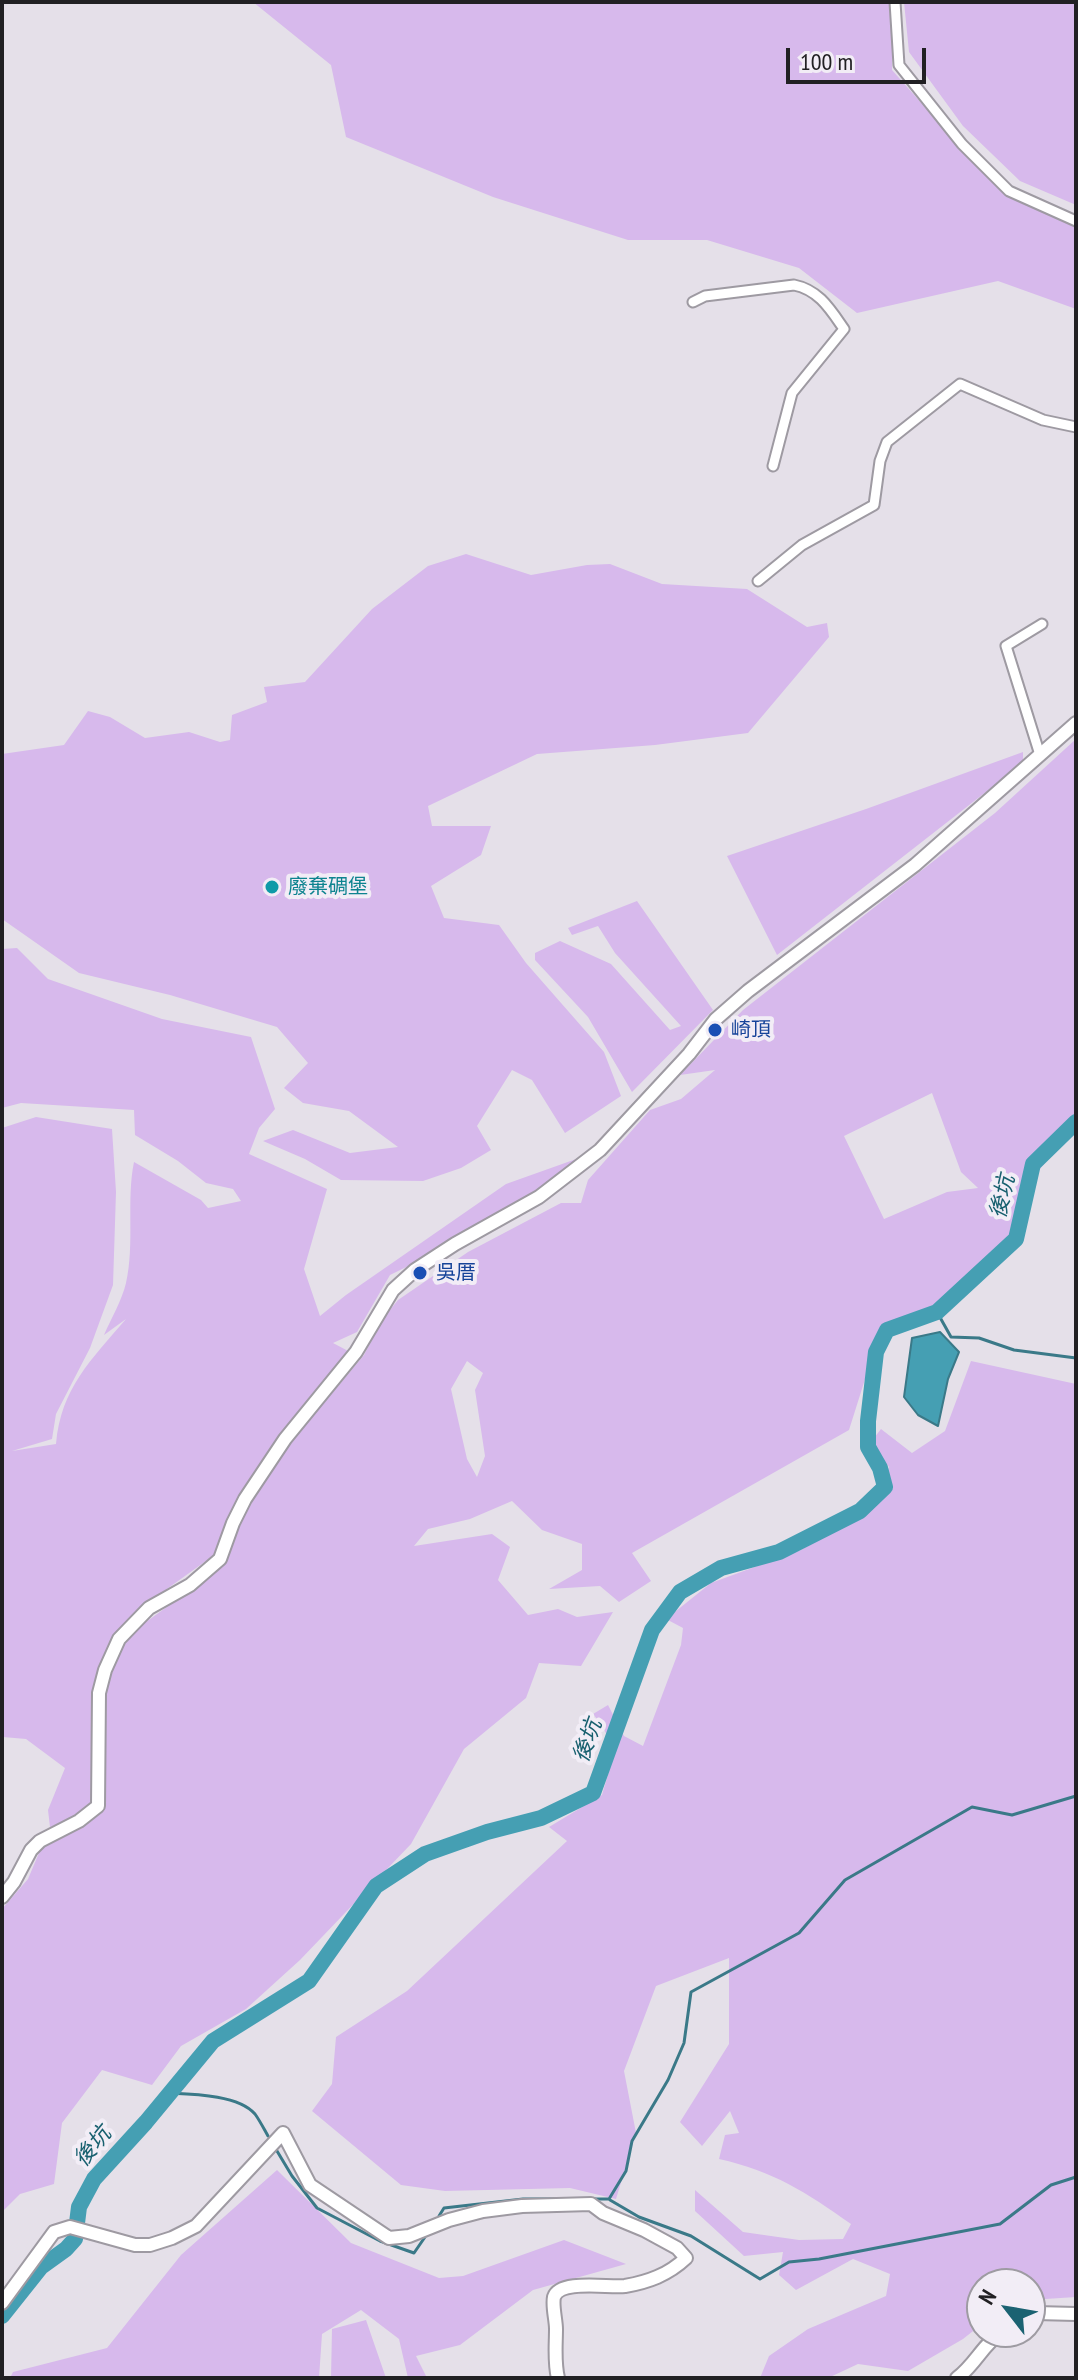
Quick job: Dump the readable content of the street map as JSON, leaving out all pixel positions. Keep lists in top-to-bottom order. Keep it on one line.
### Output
{"water":["後坑"],"places":["廢棄碉堡","崎頂","吳厝"],"scale_bar":"100 m","north":"top left"}
